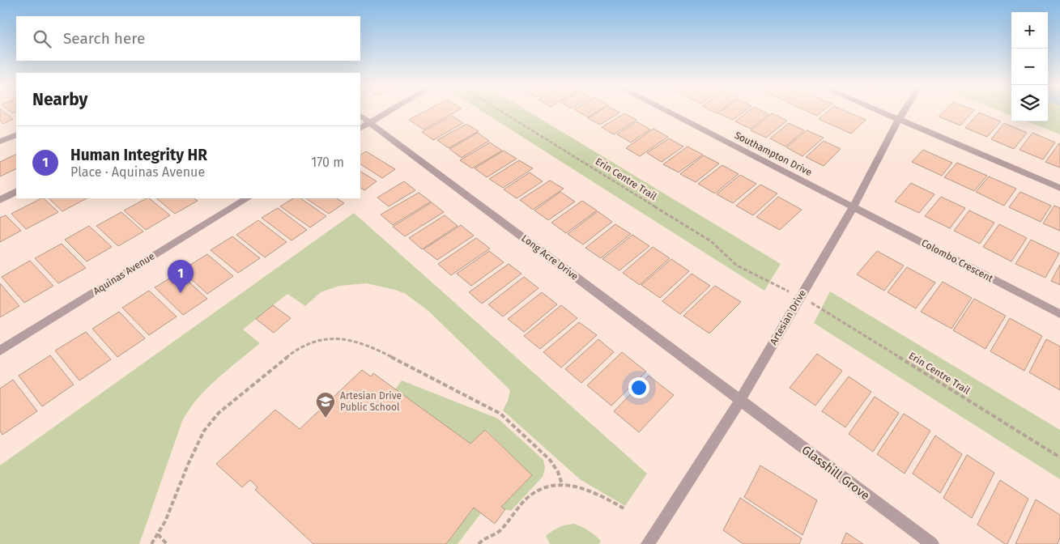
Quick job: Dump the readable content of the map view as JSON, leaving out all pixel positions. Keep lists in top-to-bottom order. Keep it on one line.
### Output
{"streets":{"street":["Southampton Drive","Long Acre Drive","Colombo Crescent","Aquinas Avenue","Artesian Drive","Glasshill Grove"],"path":["Erin Centre Trail"]},"crossings":[["Southampton Drive","Colombo Crescent"],["Southampton Drive","Artesian Drive"],["Long Acre Drive","Artesian Drive"],["Long Acre Drive","Glasshill Grove"],["Colombo Crescent","Artesian Drive"],["Artesian Drive","Glasshill Grove"]],"places":{"school or university":["Artesian Drive Public School"]},"page":{"map_buttons":["+","−"],"search":"Search here","heading":"Nearby","list":[{"mark":"1","name":"Human Integrity HR","note":"Place · Aquinas Avenue","value":"170 m"}],"pins":"1"}}
